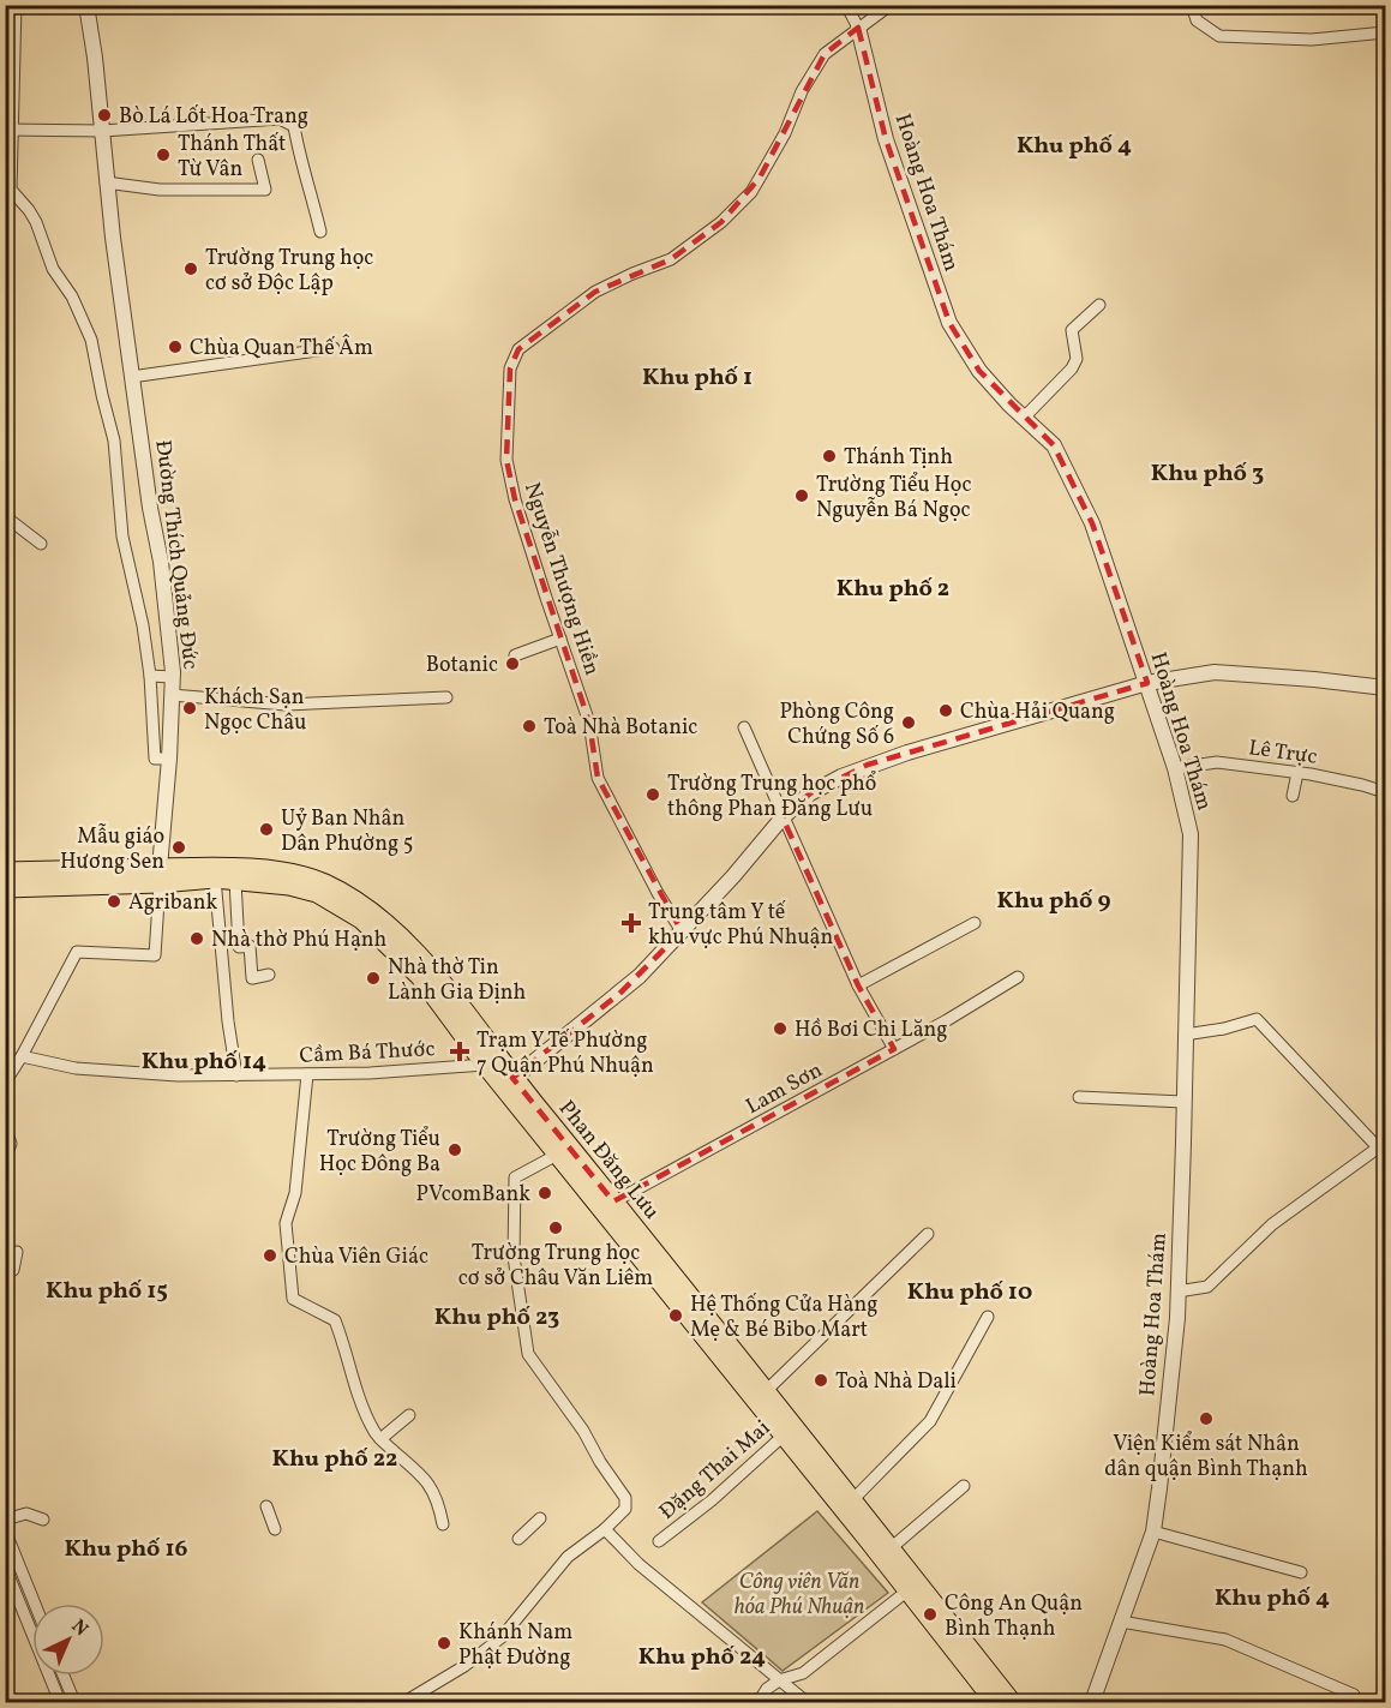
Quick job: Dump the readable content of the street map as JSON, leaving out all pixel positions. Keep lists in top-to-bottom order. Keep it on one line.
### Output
{"streets":{"main road":["Phan Đăng Lưu"],"street":["Hoàng Hoa Thám","Đường Thích Quảng Đức","Nguyễn Thượng Hiền","Lê Trực","Cầm Bá Thước","Lam Sơn","Đặng Thai Mai"]},"crossings":[["Hoàng Hoa Thám","Nguyễn Thượng Hiền"],["Hoàng Hoa Thám","Lê Trực"],["Đường Thích Quảng Đức","Phan Đăng Lưu"],["Cầm Bá Thước","Phan Đăng Lưu"],["Lam Sơn","Phan Đăng Lưu"],["Phan Đăng Lưu","Đặng Thai Mai"]],"districts":["Khu phố 4","Khu phố 1","Khu phố 3","Khu phố 2","Khu phố 9","Khu phố 14","Khu phố 15","Khu phố 10","Khu phố 23","Khu phố 22","Khu phố 16","Khu phố 4","Khu phố 24"],"parks":["Công viên Văn hóa Phú Nhuận"],"places":{"other":["Bò Lá Lốt Hoa Trang","Thánh Thất Từ Vân","Trường Trung học cơ sở Độc Lập","Chùa Quan Thế Âm","Thánh Tịnh","Trường Tiểu Học Nguyễn Bá Ngọc","Botanic","Khách Sạn Ngọc Châu","Chùa Hải Quang","Phòng Công Chứng Số 6","Toà Nhà Botanic","Trường Trung học phổ thông Phan Đăng Lưu","Uỷ Ban Nhân Dân Phường 5","Mẫu giáo Hương Sen","Agribank","Nhà thờ Phú Hạnh","Nhà thờ Tin Lành Gia Định","Hồ Bơi Chi Lăng","Trường Tiểu Học Đông Ba","PVcomBank","Trường Trung học cơ sở Châu Văn Liêm","Chùa Viên Giác","Hệ Thống Cửa Hàng Mẹ & Bé Bibo Mart","Toà Nhà Dali","Viện Kiểm sát Nhân dân quận Bình Thạnh","Công An Quận Bình Thạnh","Khánh Nam Phật Đường"],"health":["Trung tâm Y tế khu vực Phú Nhuận","Trạm Y Tế Phường 7 Quận Phú Nhuận"]},"north":"top right"}
